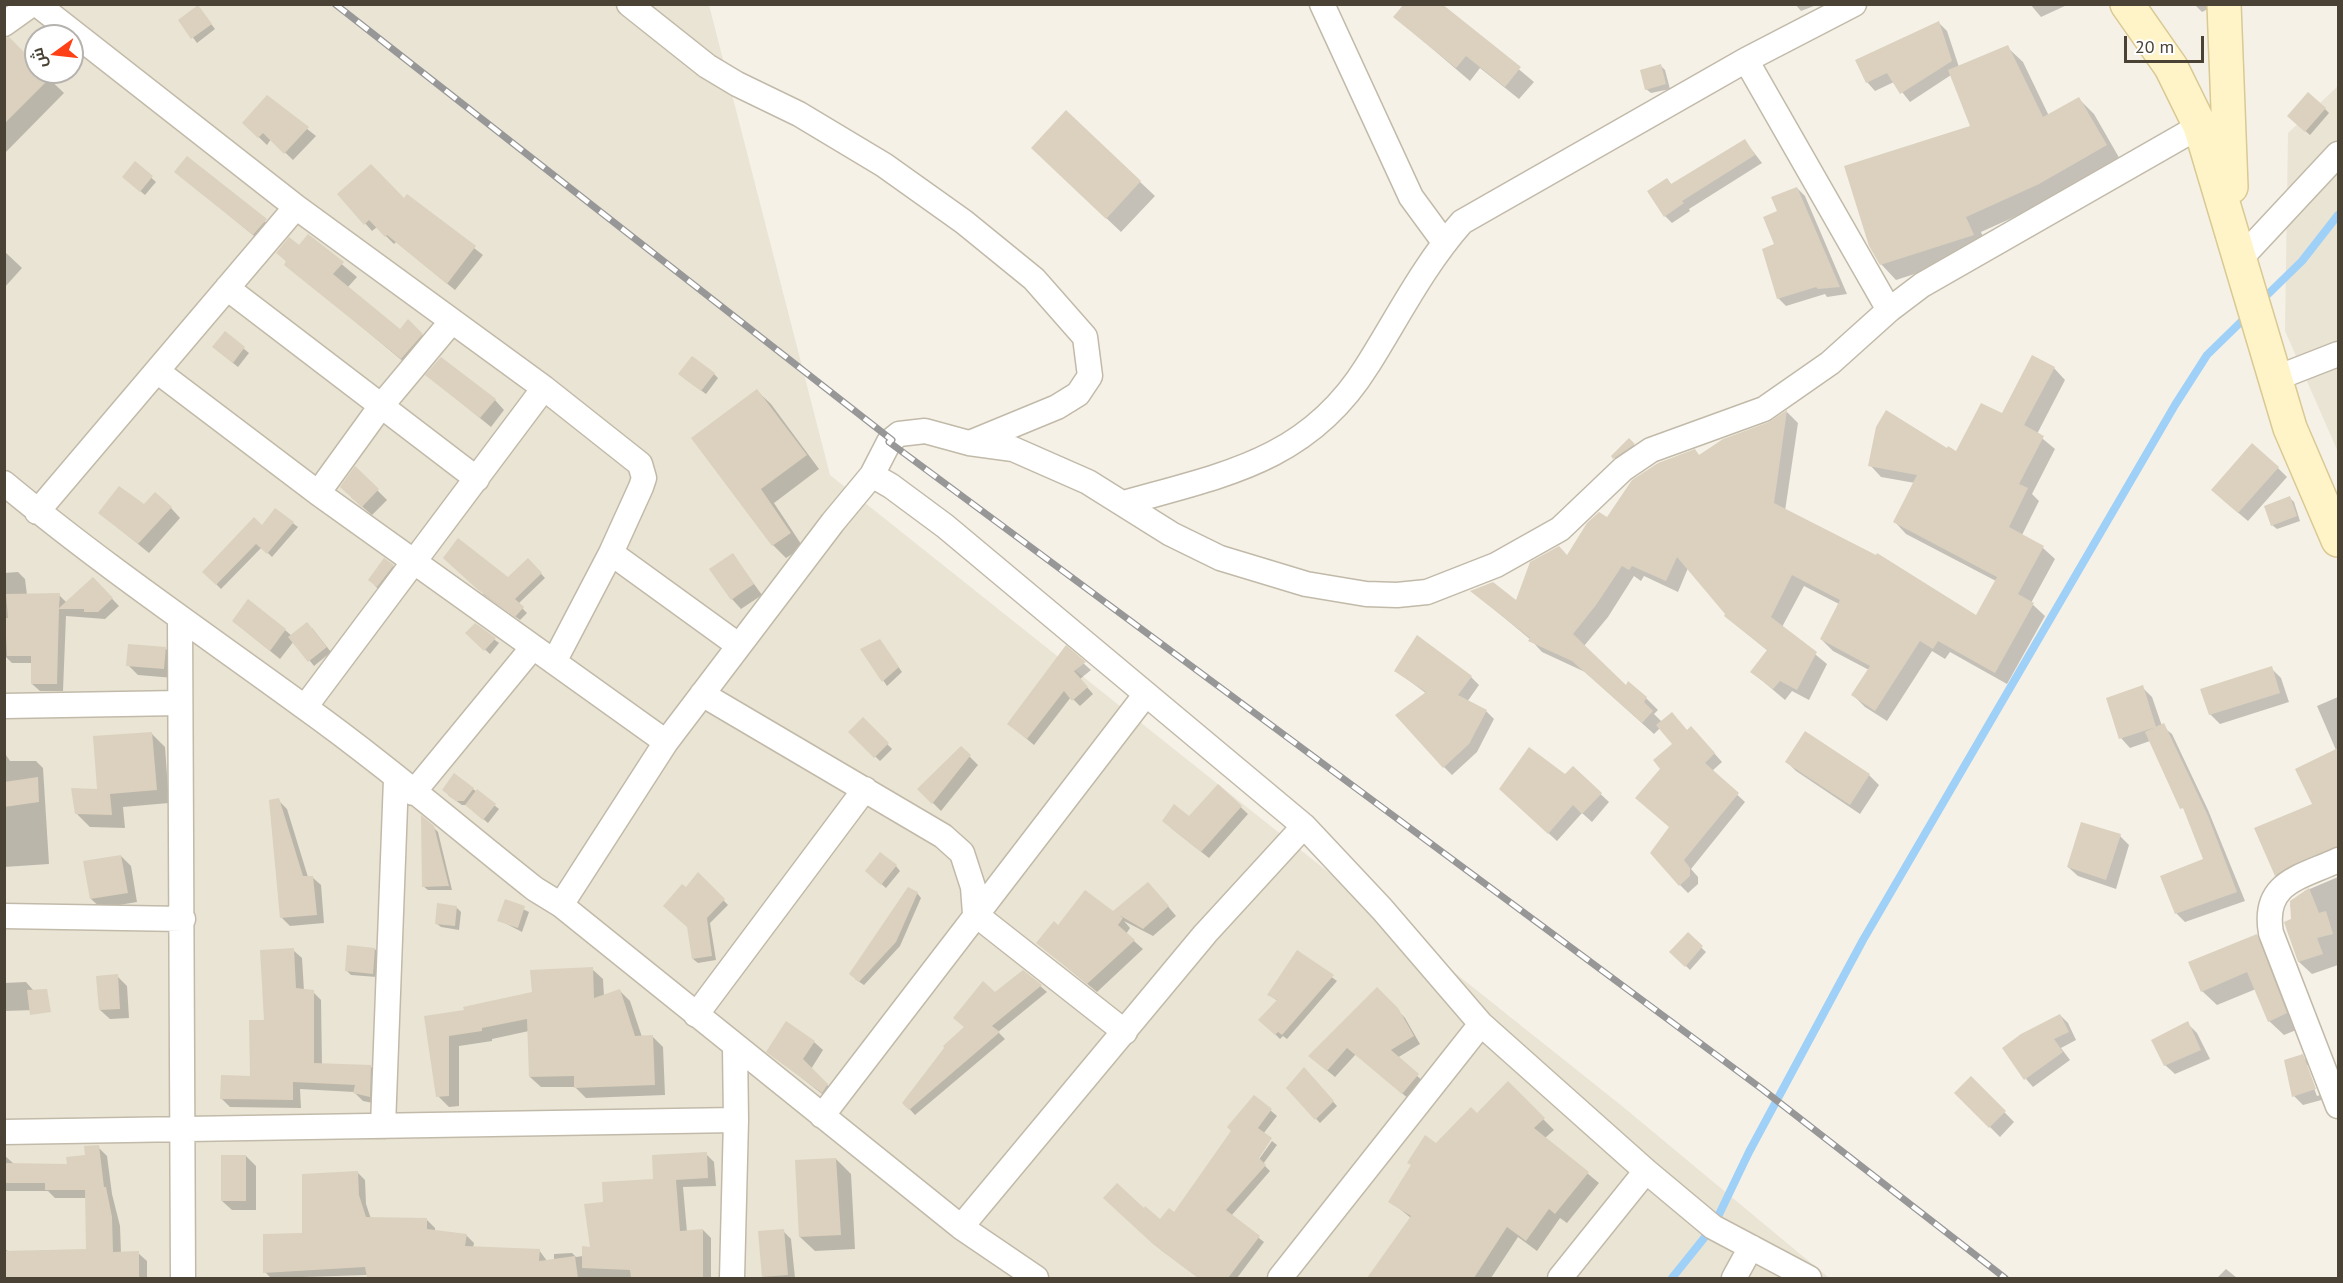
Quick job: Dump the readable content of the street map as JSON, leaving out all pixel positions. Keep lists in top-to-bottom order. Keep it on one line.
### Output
{"scale_bar":"20 m","north":"left"}
